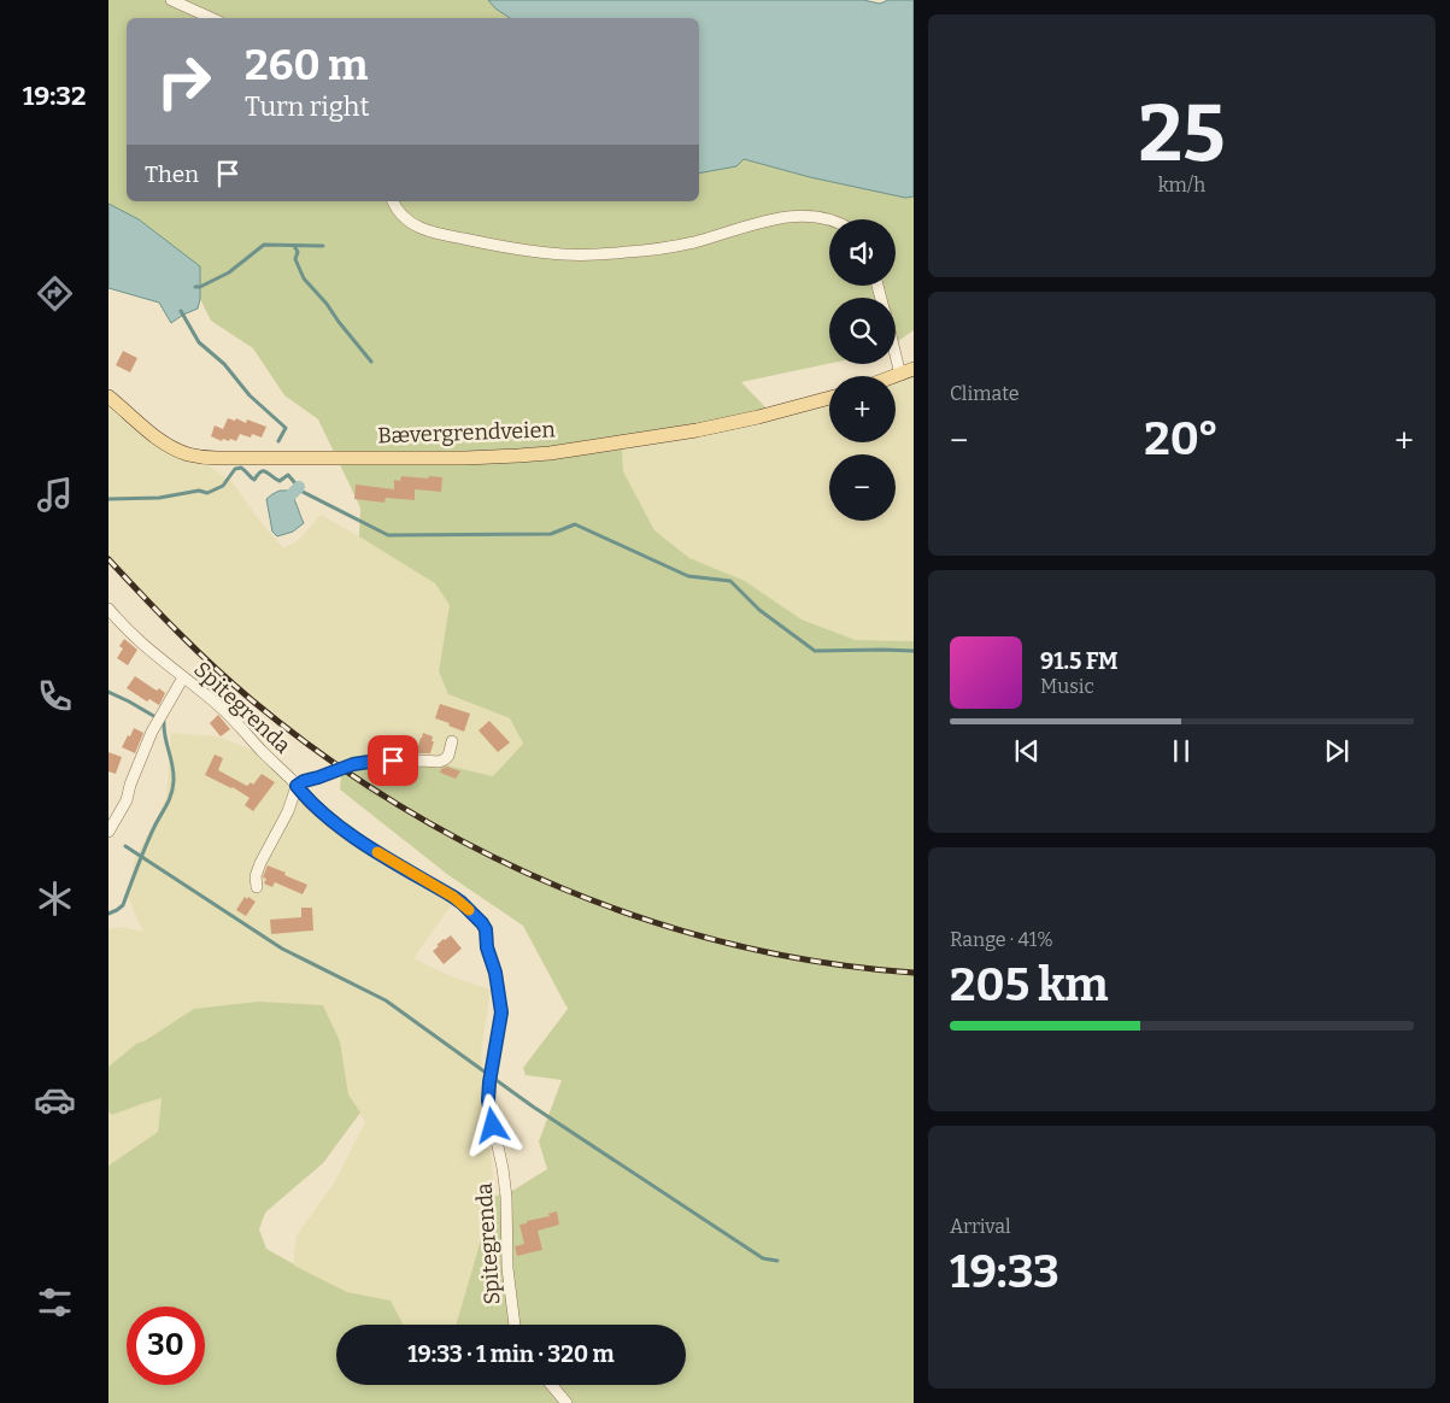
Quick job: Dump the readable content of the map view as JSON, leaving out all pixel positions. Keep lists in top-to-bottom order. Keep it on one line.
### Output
{"streets":{"main road":["Bævergrendveien"],"street":["Spitegrenda"]},"page":{"tabs":"19:32","tile":[["25","km/h"],"Climate",["Range · 41%","205 km"],["Arrival","19:33"]],"turn":["260 m","Turn right"],"then":"Then","map_buttons":["+","−"],"heat":["−","20°","+"],"song":["91.5 FM","Music"],"limit":"30","trip":"19:33 · 1 min · 320 m"}}
